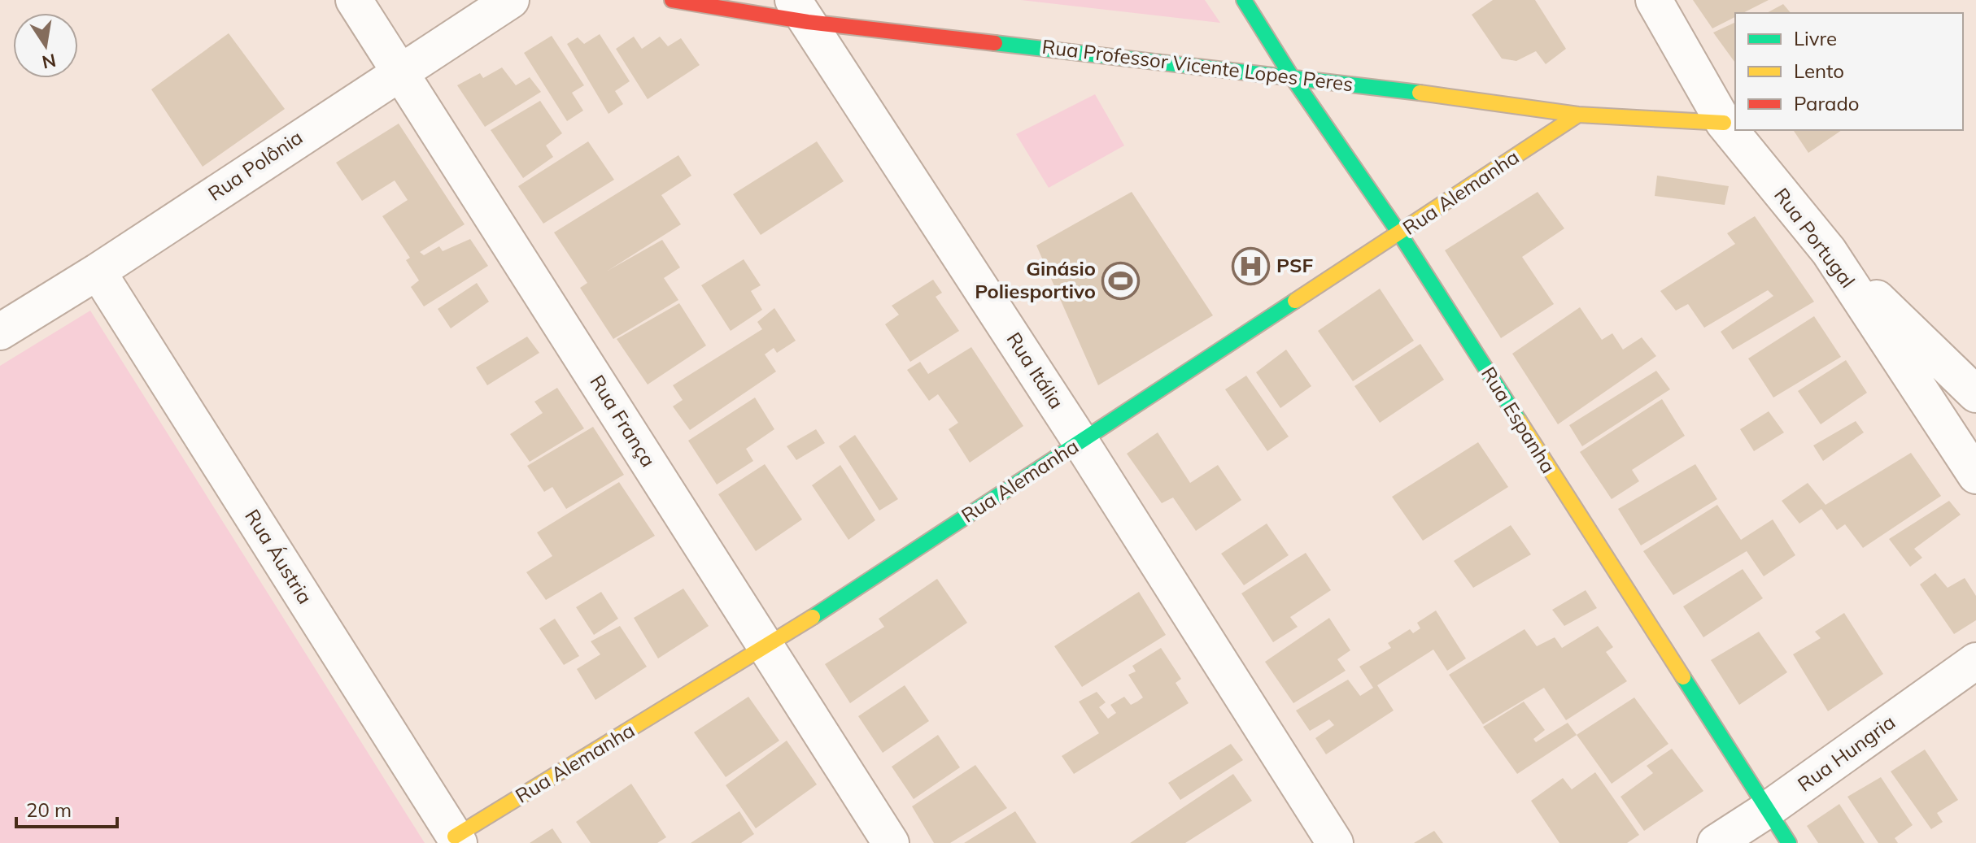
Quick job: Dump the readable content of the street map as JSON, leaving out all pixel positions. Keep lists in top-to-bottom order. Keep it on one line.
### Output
{"streets":{"street":["Rua Professor Vicente Lopes Peres","Rua Polônia","Rua Alemanha","Rua Portugal","Rua Itália","Rua Espanha","Rua França","Rua Áustria","Rua Hungria"]},"crossings":[["Rua Professor Vicente Lopes Peres","Rua Alemanha"],["Rua Professor Vicente Lopes Peres","Rua Portugal"],["Rua Professor Vicente Lopes Peres","Rua Itália"],["Rua Professor Vicente Lopes Peres","Rua Espanha"],["Rua Polônia","Rua França"],["Rua Polônia","Rua Áustria"],["Rua Alemanha","Rua Itália"],["Rua Alemanha","Rua Espanha"],["Rua Alemanha","Rua França"],["Rua Alemanha","Rua Áustria"],["Rua Espanha","Rua Hungria"]],"places":{"hospital":["PSF"],"sports":["Ginásio Poliesportivo"]},"legend":["Livre","Lento","Parado"],"scale_bar":"20 m","north":"bottom"}
